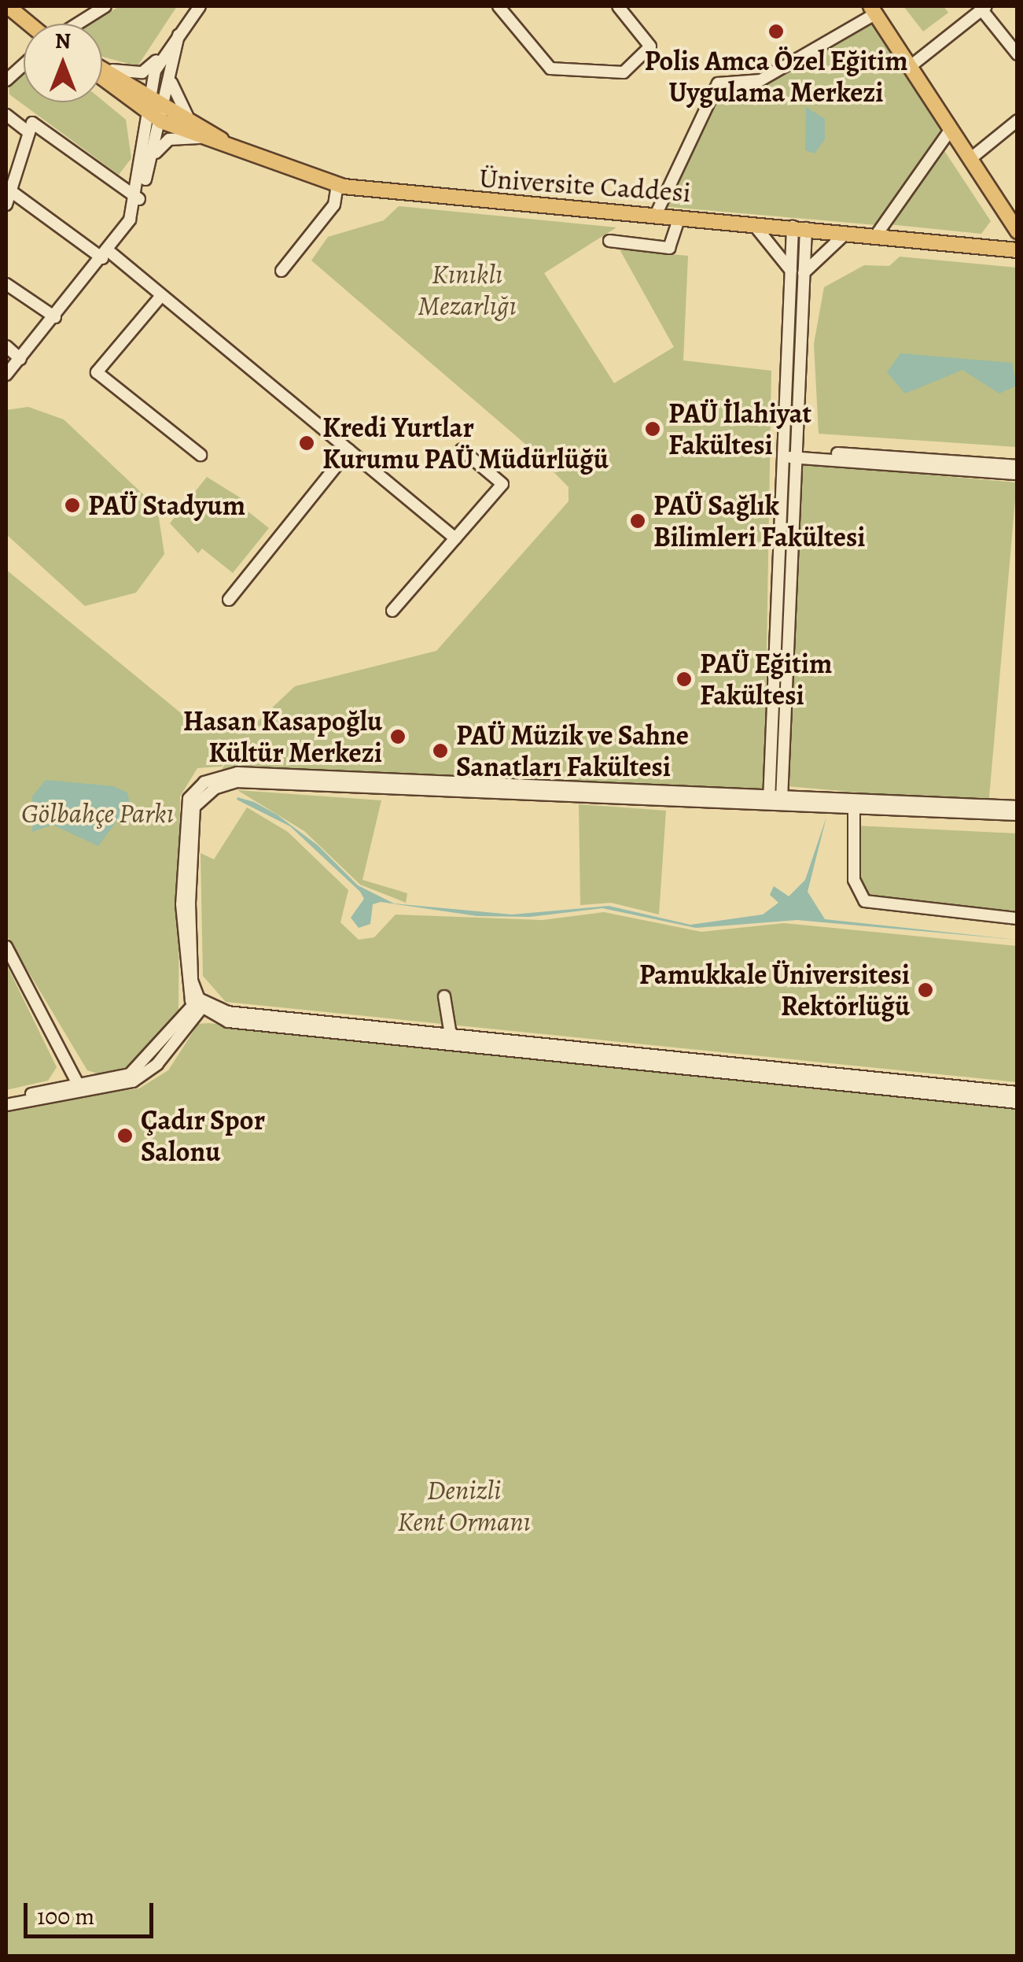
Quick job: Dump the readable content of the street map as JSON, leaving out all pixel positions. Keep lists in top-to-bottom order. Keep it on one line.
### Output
{"streets":{"main road":["Üniversite Caddesi"]},"parks":["Kınıklı Mezarlığı","Gölbahçe Parkı","Denizli Kent Ormanı"],"places":["Polis Amca Özel Eğitim Uygulama Merkezi","PAÜ İlahiyat Fakültesi","Kredi Yurtlar Kurumu PAÜ Müdürlüğü","PAÜ Stadyum","PAÜ Sağlık Bilimleri Fakültesi","PAÜ Eğitim Fakültesi","Hasan Kasapoğlu Kültür Merkezi","PAÜ Müzik ve Sahne Sanatları Fakültesi","Pamukkale Üniversitesi Rektörlüğü","Çadır Spor Salonu"],"scale_bar":"100 m","north":"top"}
